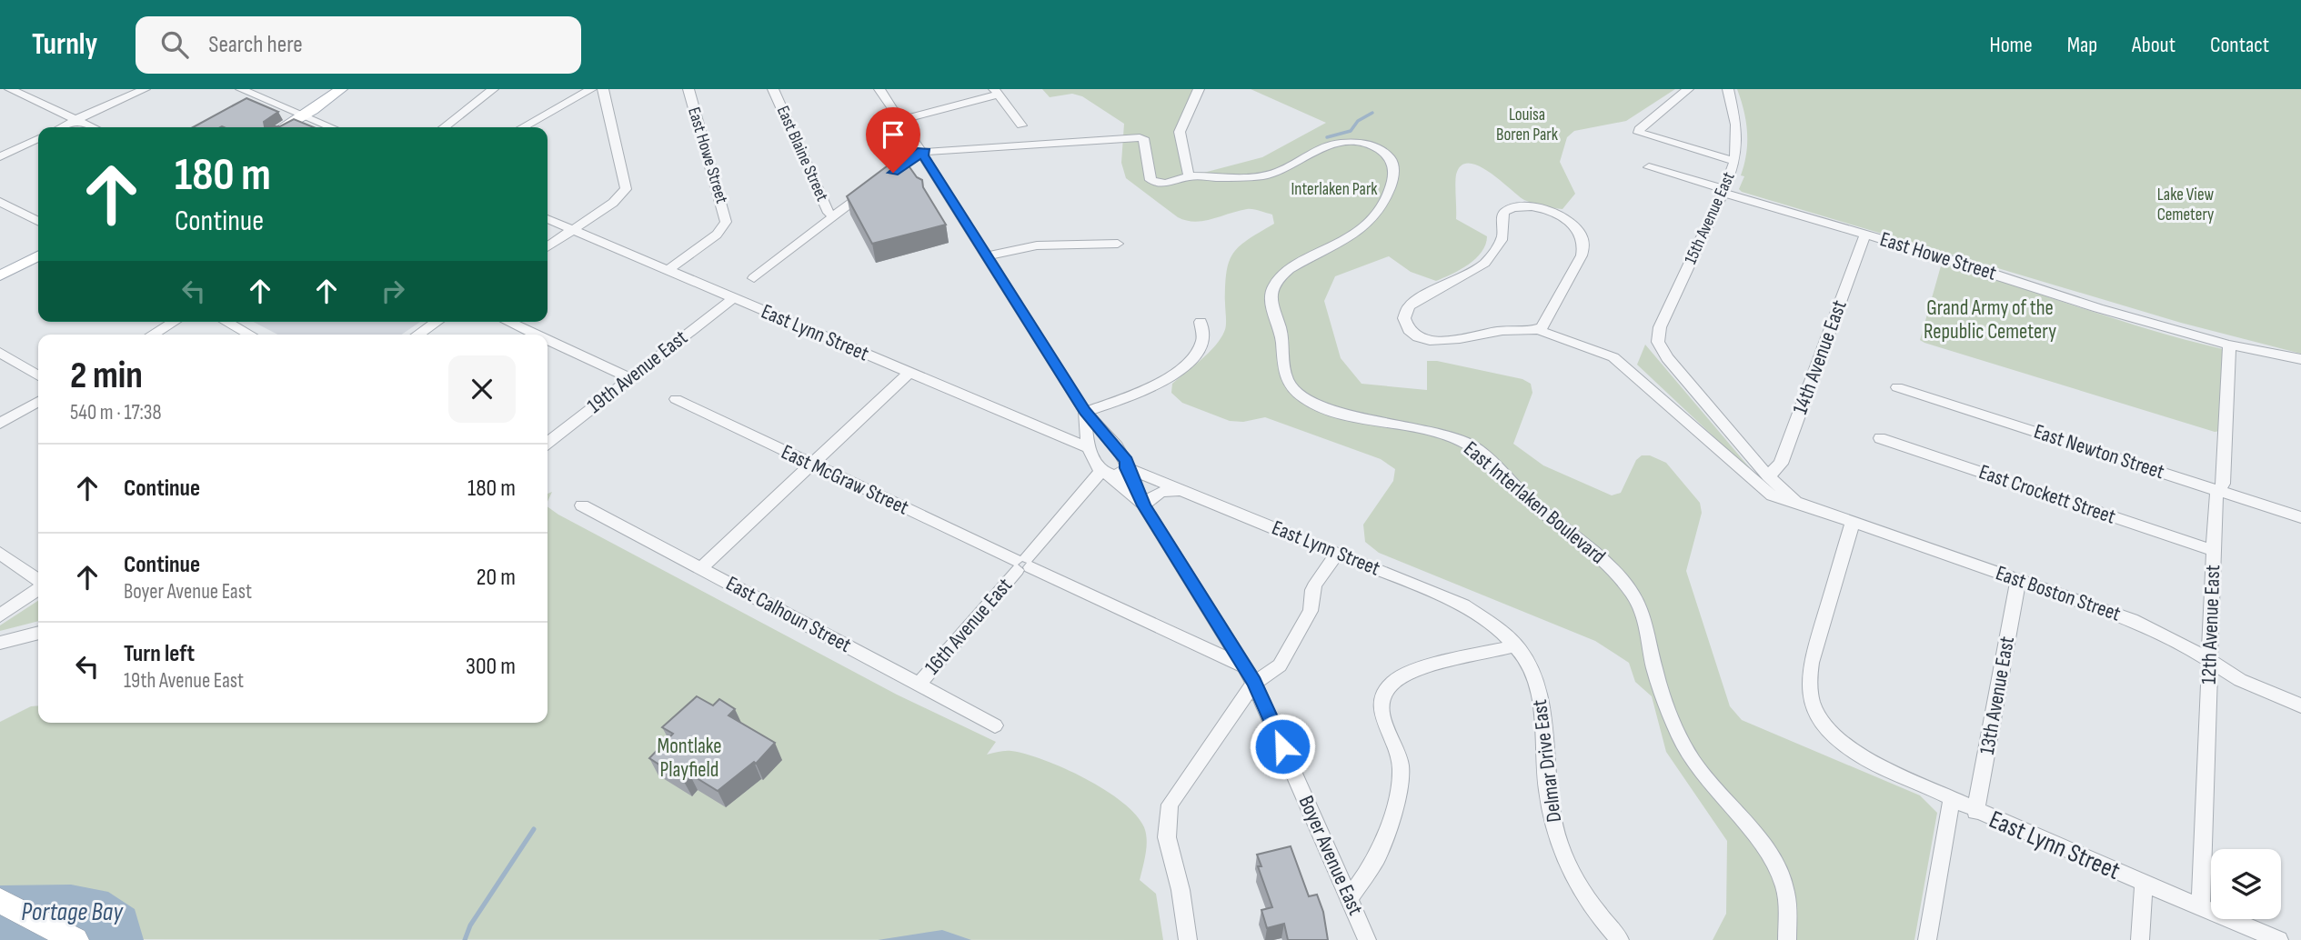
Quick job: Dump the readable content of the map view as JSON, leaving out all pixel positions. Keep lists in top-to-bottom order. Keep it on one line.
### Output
{"streets":{"street":["East Blaine Street","East Howe Street","15th Avenue East","East Lynn Street","14th Avenue East","19th Avenue East","East Newton Street","East McGraw Street","East Crockett Street","East Interlaken Boulevard","East Boston Street","East Calhoun Street","12th Avenue East","16th Avenue East","13th Avenue East","Delmar Drive East","Boyer Avenue East"]},"crossings":[["East Howe Street","15th Avenue East"],["East Howe Street","East Lynn Street"],["East Howe Street","14th Avenue East"],["East Howe Street","12th Avenue East"],["15th Avenue East","East Boston Street"],["East Lynn Street","19th Avenue East"],["East Lynn Street","East Boston Street"],["East Lynn Street","12th Avenue East"],["East Lynn Street","13th Avenue East"],["East Lynn Street","Delmar Drive East"],["East Lynn Street","Boyer Avenue East"],["14th Avenue East","East Boston Street"],["East Newton Street","12th Avenue East"],["East McGraw Street","16th Avenue East"],["East McGraw Street","Boyer Avenue East"],["East Crockett Street","12th Avenue East"],["East Boston Street","12th Avenue East"],["East Boston Street","13th Avenue East"],["East Calhoun Street","16th Avenue East"],["16th Avenue East","Boyer Avenue East"]],"water":["Portage Bay"],"parks":["Louisa Boren Park","Interlaken Park","Lake View Cemetery","Grand Army of the Republic Cemetery","Montlake Playfield"],"page":{"header":"Turnly","search":"Search here","nav":["Home","Map","About","Contact"],"turn":["180 m","Continue"],"heading":["2 min","540 m · 17:38"],"list":[{"name":"Continue","value":"180 m"},{"name":"Continue","note":"Boyer Avenue East","value":"20 m"},{"name":"Turn left","note":"19th Avenue East","value":"300 m"}]}}
